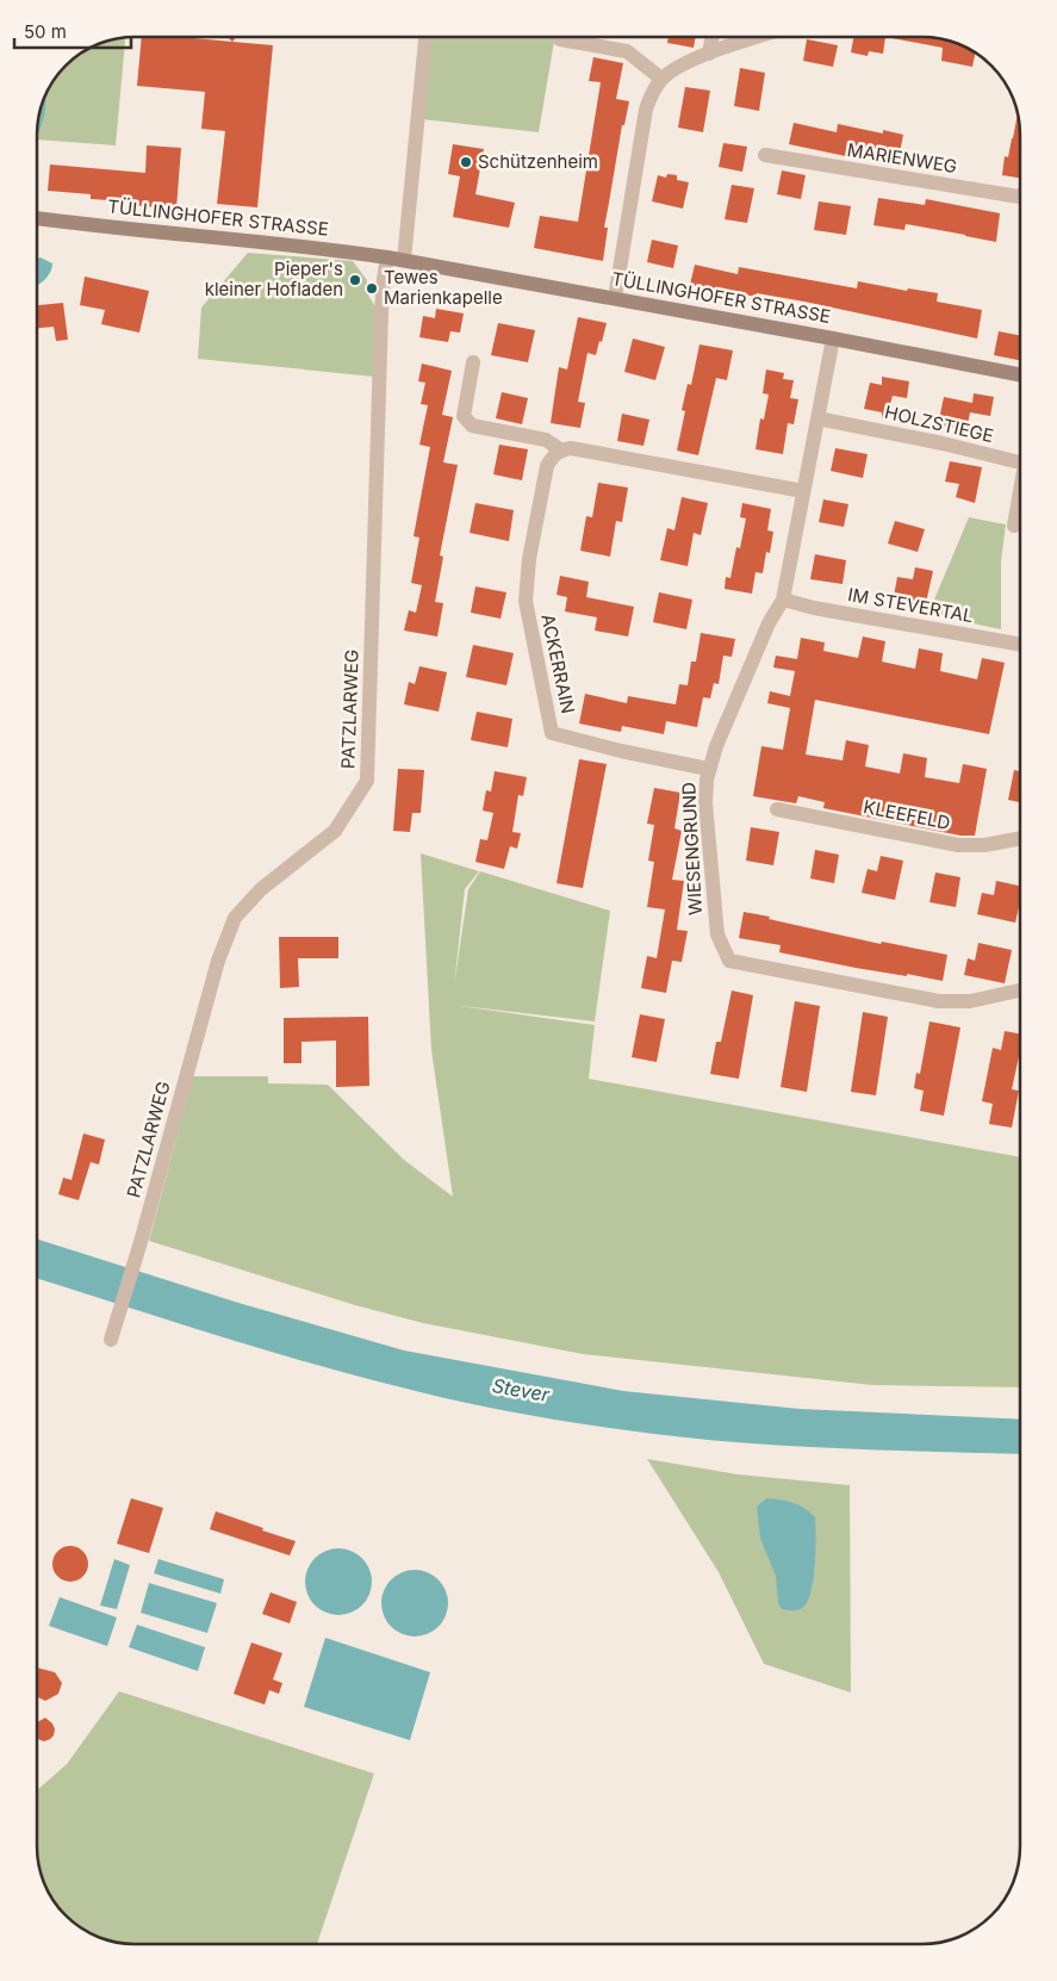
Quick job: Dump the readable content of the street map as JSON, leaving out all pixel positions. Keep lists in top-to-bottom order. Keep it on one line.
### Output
{"streets":{"main road":["TÜLLINGHOFER STRASSE"],"street":["MARIENWEG","HOLZSTIEGE","IM STEVERTAL","ACKERRAIN","PATZLARWEG","KLEEFELD","WIESENGRUND"]},"crossings":[["TÜLLINGHOFER STRASSE","PATZLARWEG"],["TÜLLINGHOFER STRASSE","WIESENGRUND"],["HOLZSTIEGE","WIESENGRUND"],["IM STEVERTAL","WIESENGRUND"],["ACKERRAIN","WIESENGRUND"]],"water":["Stever"],"places":["Schützenheim","Pieper's kleiner Hofladen","Tewes Marienkapelle"],"scale_bar":"50 m"}
